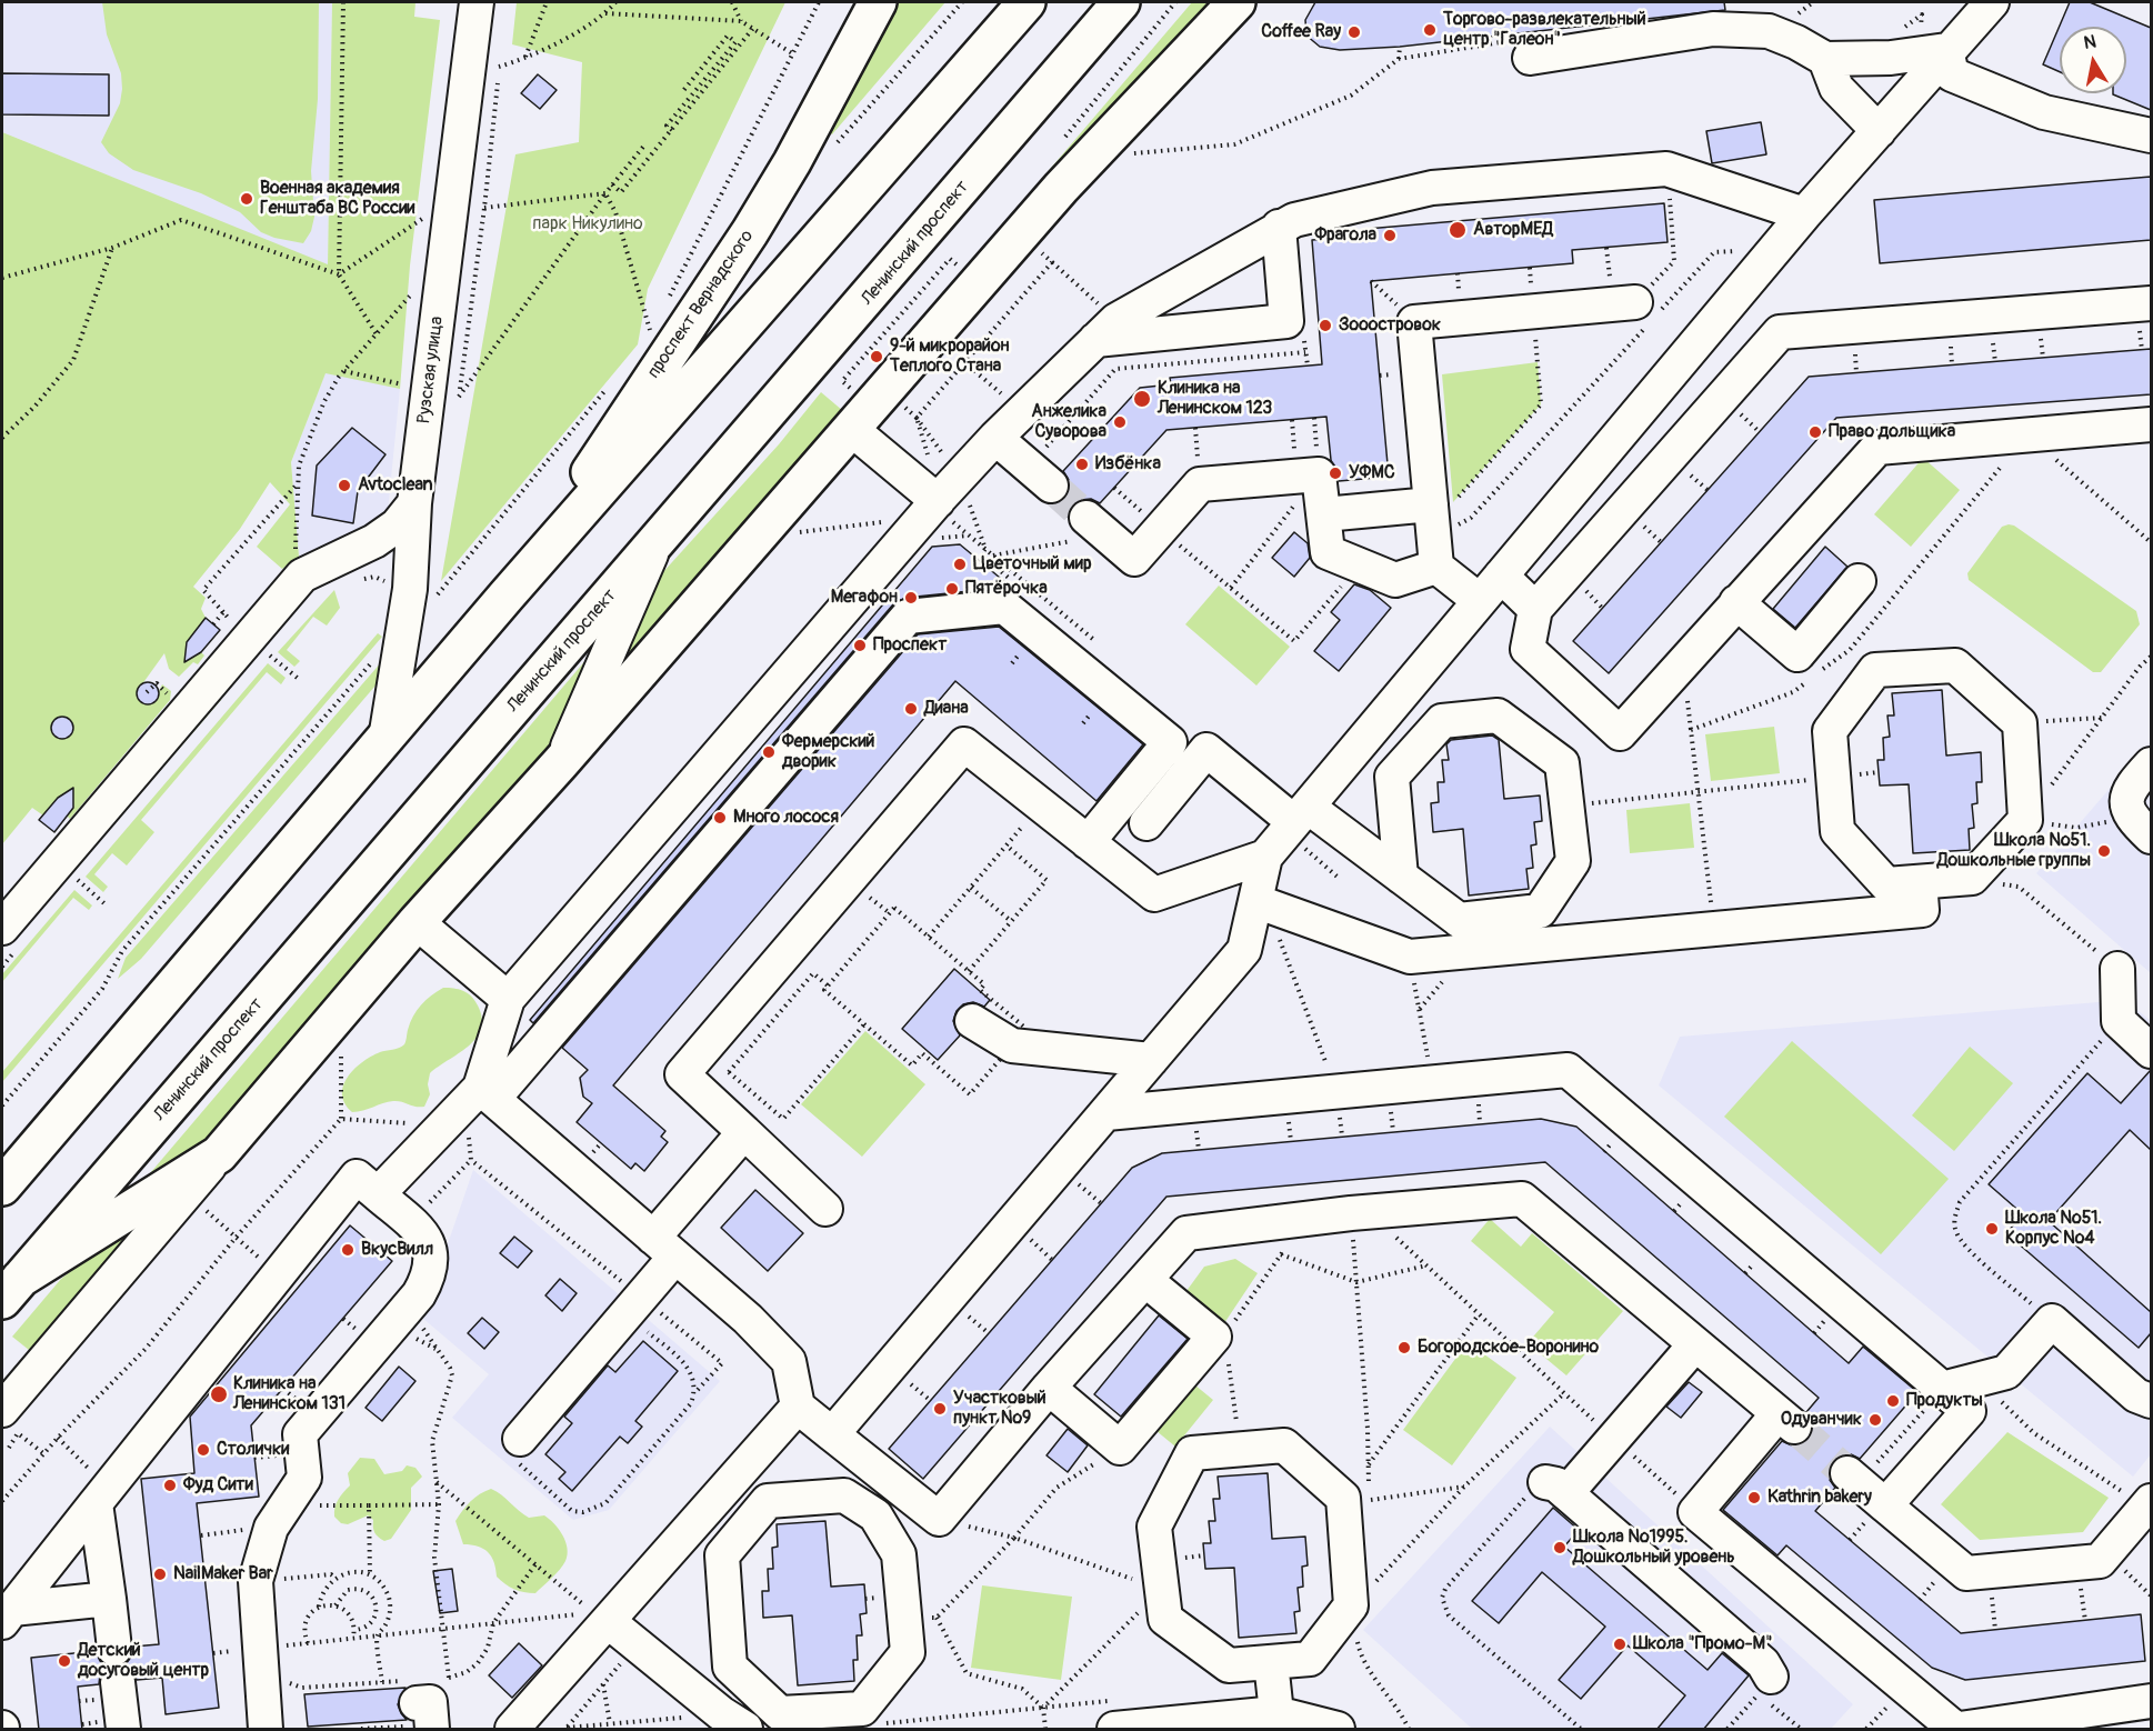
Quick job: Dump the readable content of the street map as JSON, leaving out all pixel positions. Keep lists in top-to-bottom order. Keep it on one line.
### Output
{"streets":{"main road":["Ленинский проспект","проспект Вернадского"],"street":["Рузская улица"]},"parks":["парк Никулино"],"places":["Торгово-развлекательный центр \"Галеон\"","Coffee Ray","Военная академия Генштаба ВС России","АвторМЕД","Фрагола","Зооостровок","9-й микрорайон Теплого Стана","Клиника на Ленинском 123","Анжелика Суворова","Право дольщика","Избёнка","УФМС","Avtoclean","Цветочный мир","Пятёрочка","Мегафон","Проспект","Диана","Фермерский дворик","Много лосося","Школа №51. Дошкольные группы","Школа №51. Корпус №4","ВкусВилл","Богородское-Воронино","Клиника на Ленинском 131","Продукты","Участковый пункт №9","Одуванчик","Столички","Фуд Сити","Kathrin bakery","Школа №1995. Дошкольный уровень","NailMaker Bar","Школа \"Промо-М\"","Детский досуговый центр"],"north":"top"}
